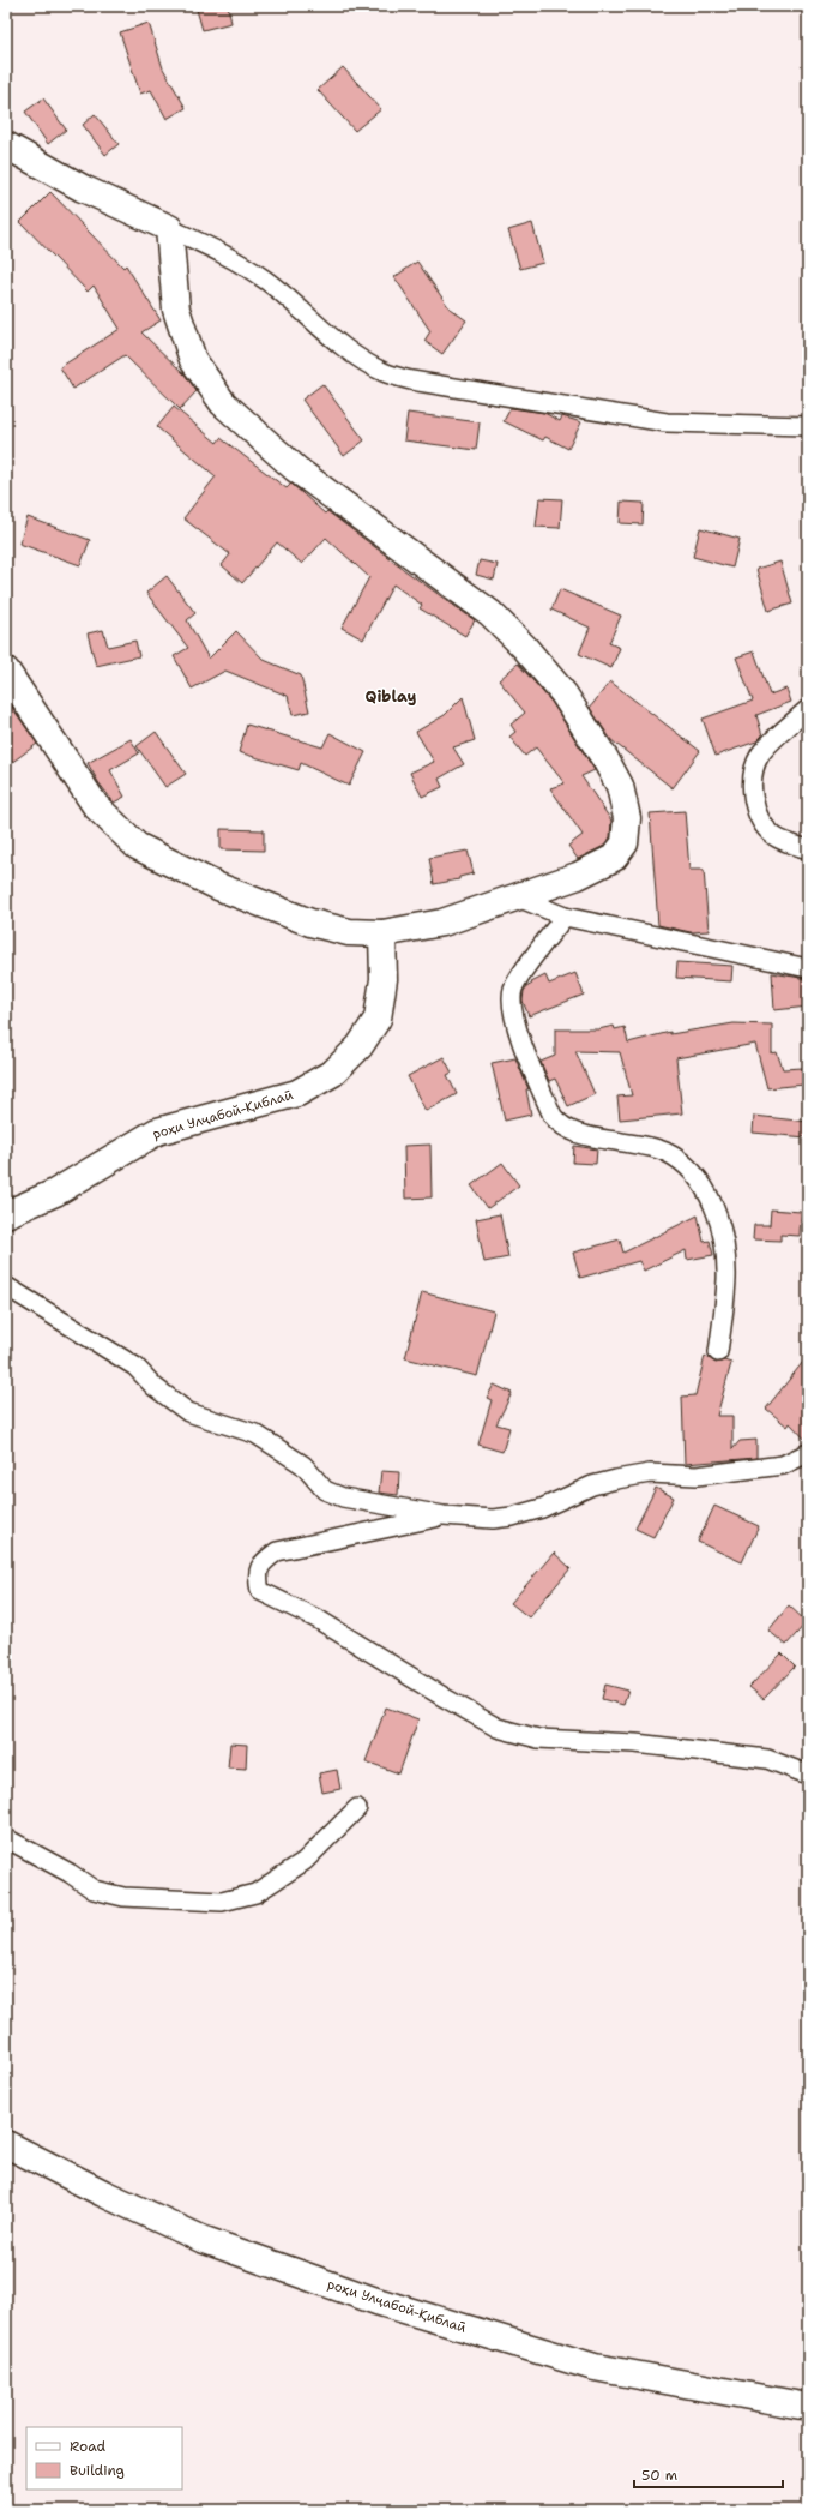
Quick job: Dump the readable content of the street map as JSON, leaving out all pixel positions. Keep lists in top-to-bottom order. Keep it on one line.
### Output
{"streets":{"street":["роҳи Улҷабой-Қиблаӣ"]},"districts":["Qiblay"],"legend":["Road","Building"],"scale_bar":"50 m"}
